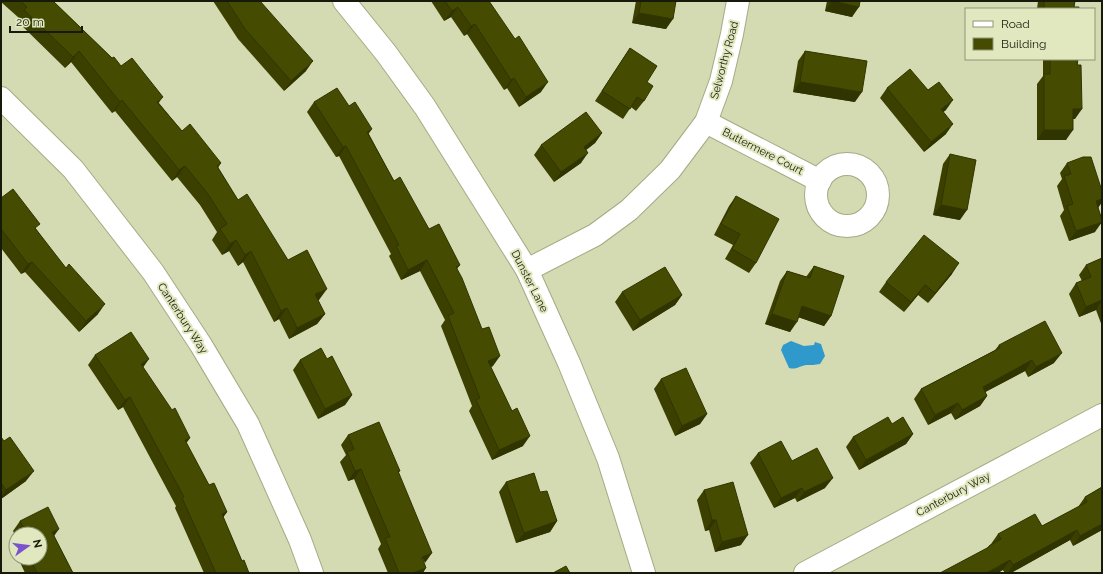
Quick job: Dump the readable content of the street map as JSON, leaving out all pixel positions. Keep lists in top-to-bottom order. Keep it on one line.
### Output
{"streets":{"street":["Selworthy Road","Buttermere Court","Dunster Lane","Canterbury Way"]},"crossings":[["Selworthy Road","Buttermere Court"],["Selworthy Road","Dunster Lane"]],"legend":["Road","Building"],"scale_bar":"20 m","north":"right"}
